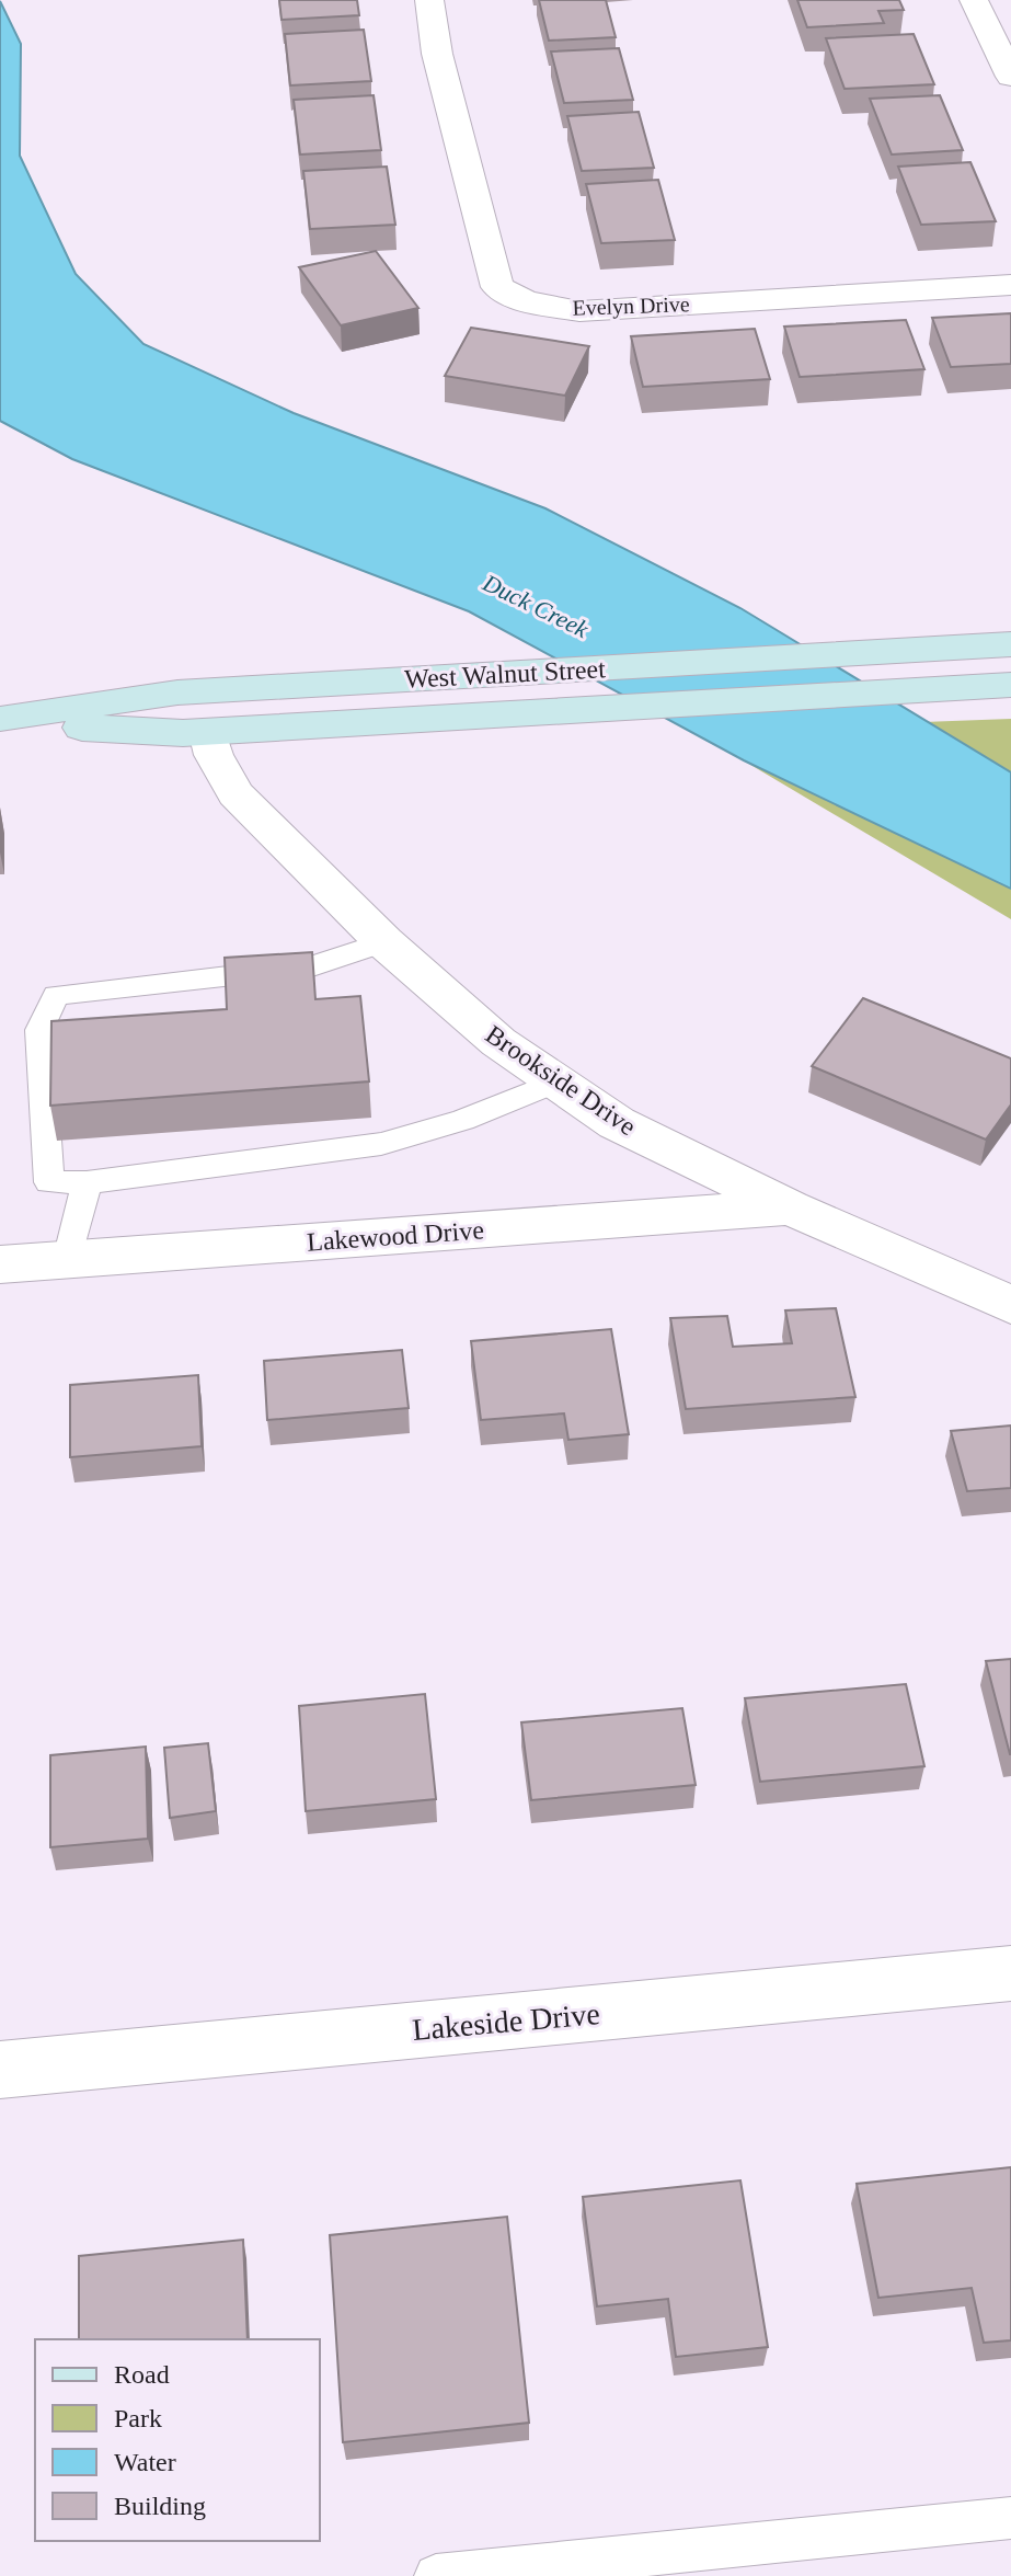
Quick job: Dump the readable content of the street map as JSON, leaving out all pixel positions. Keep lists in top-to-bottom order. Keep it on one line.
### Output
{"streets":{"main road":["West Walnut Street"],"street":["Evelyn Drive","Brookside Drive","Lakewood Drive","Lakeside Drive"]},"crossings":[["West Walnut Street","Brookside Drive"],["Brookside Drive","Lakewood Drive"]],"water":["Duck Creek"],"legend":["Road","Park","Water","Building"]}
